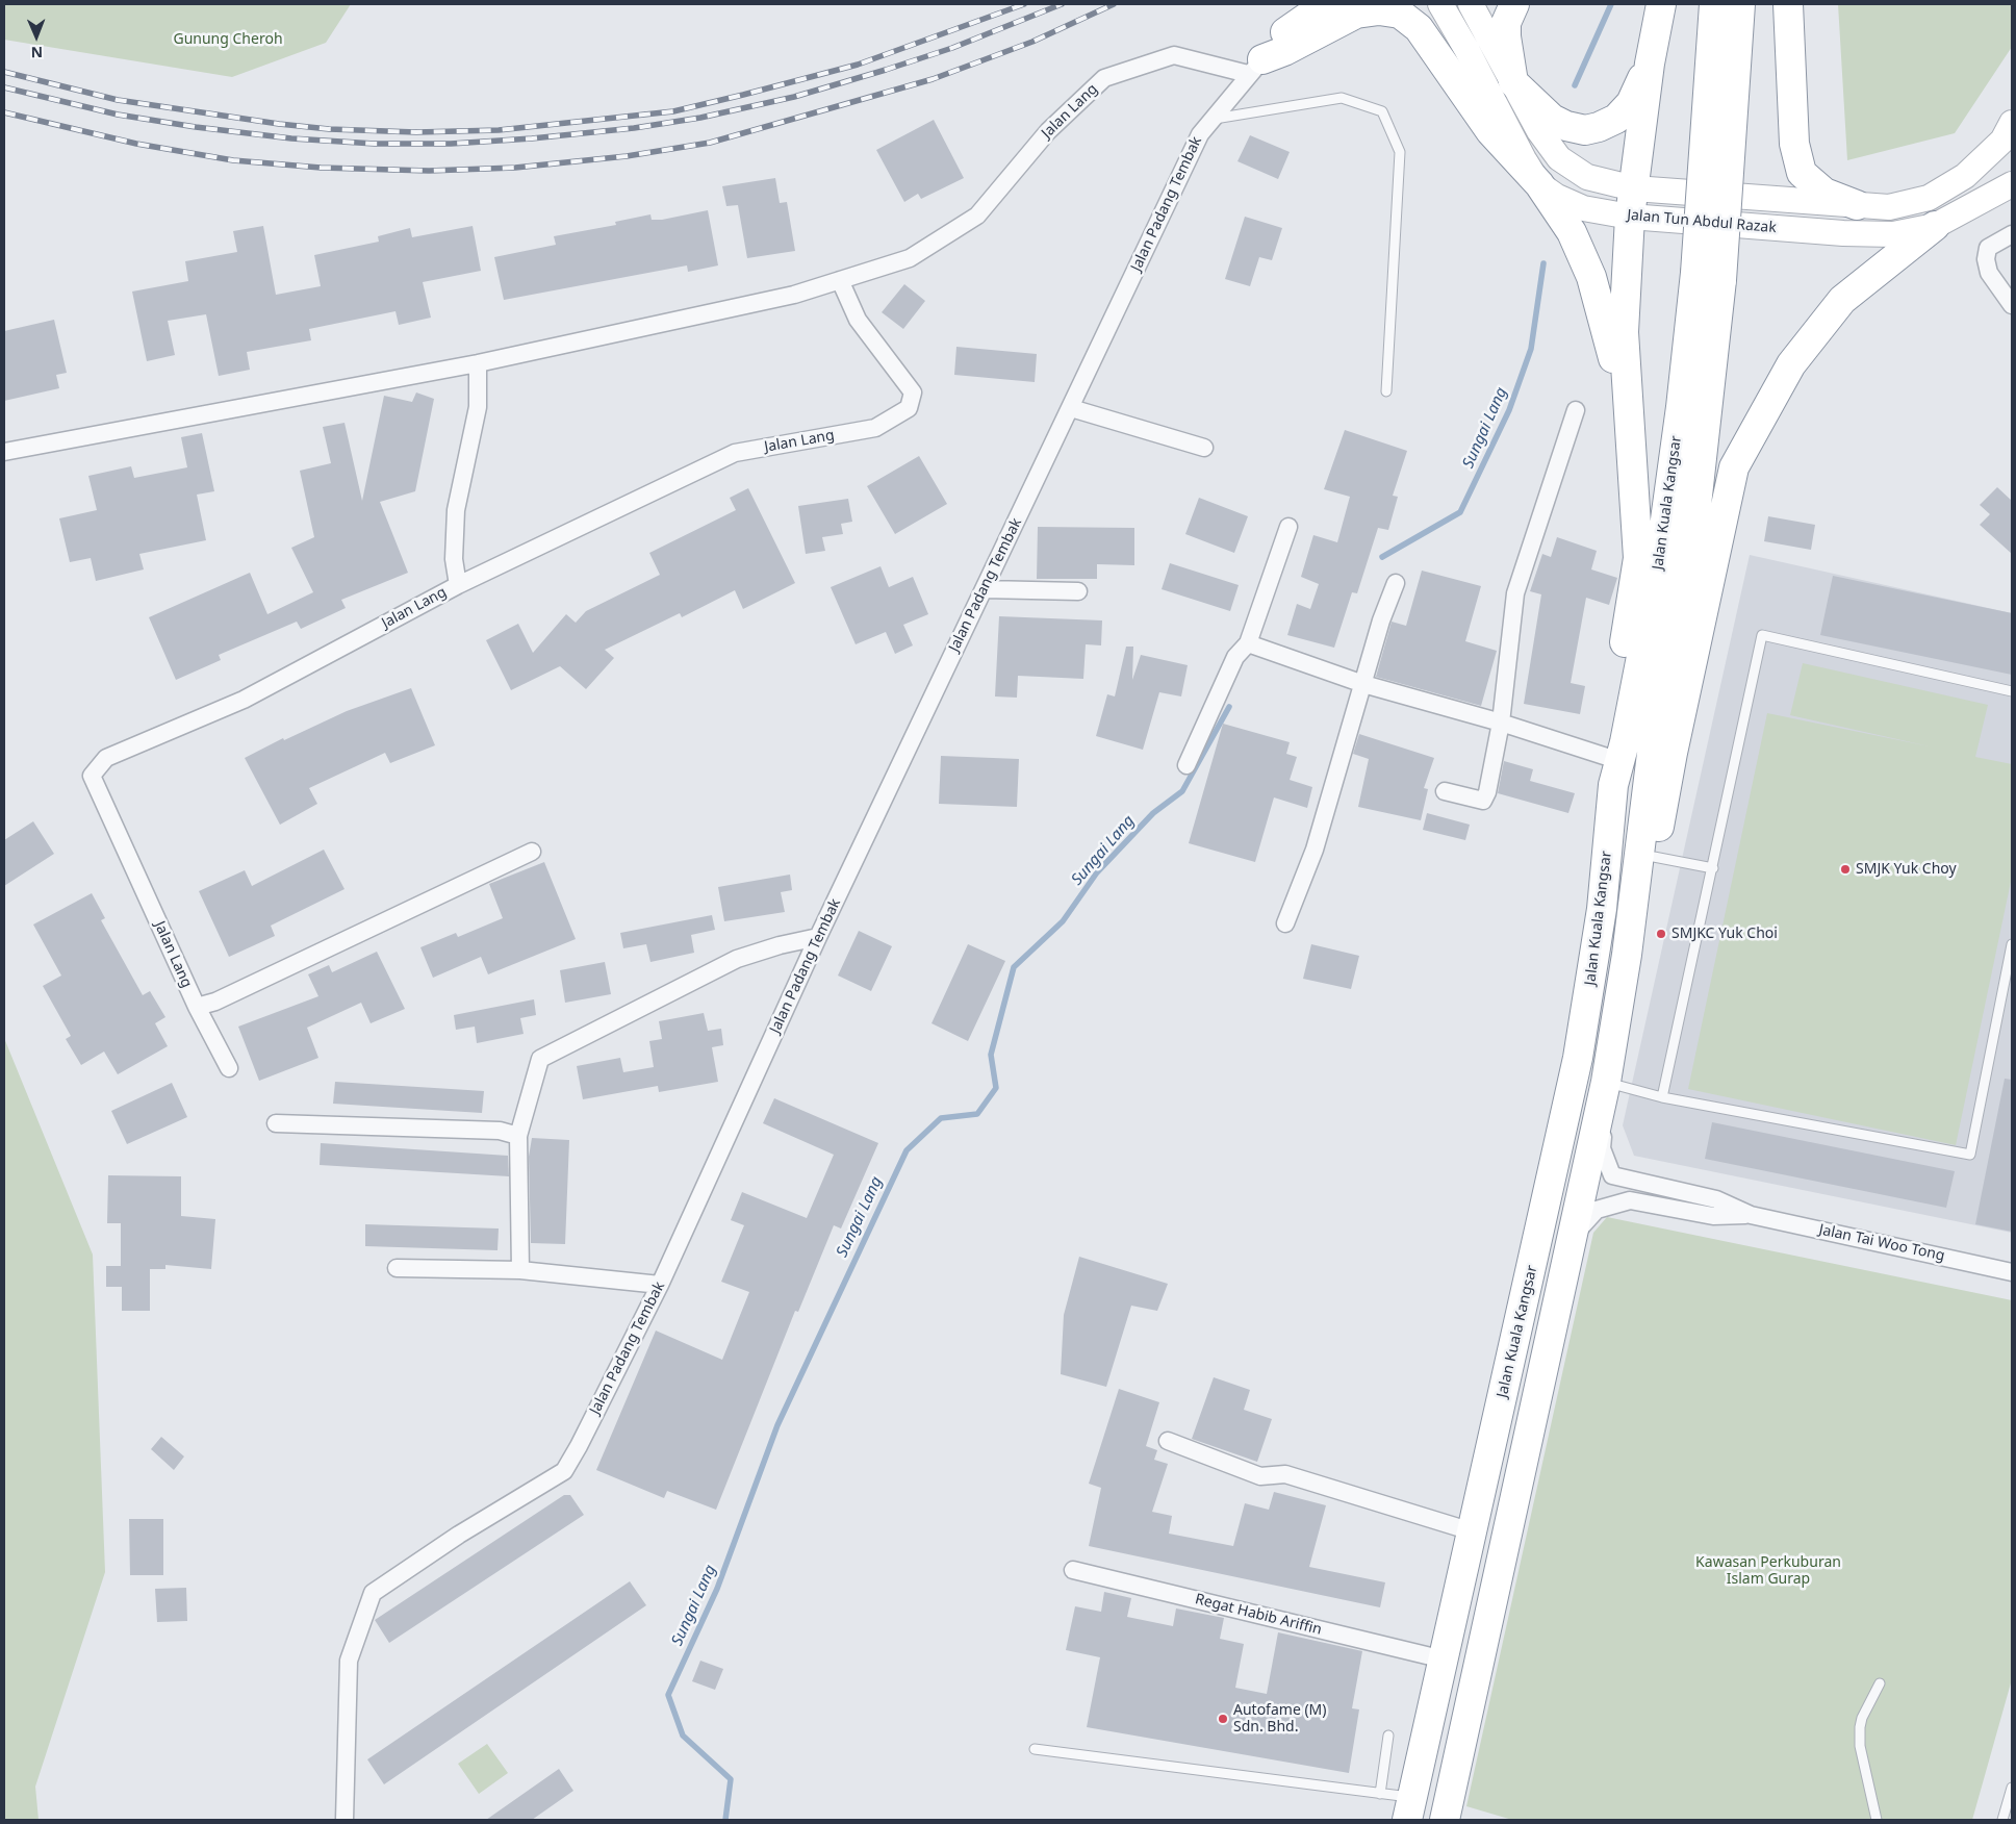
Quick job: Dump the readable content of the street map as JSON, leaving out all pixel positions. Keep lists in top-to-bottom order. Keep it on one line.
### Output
{"streets":{"highway":["Jalan Kuala Kangsar"],"main road":["Jalan Tun Abdul Razak"],"street":["Jalan Lang","Jalan Padang Tembak","Jalan Tai Woo Tong","Regat Habib Ariffin"]},"crossings":[["Jalan Lang","Jalan Padang Tembak"],["Jalan Kuala Kangsar","Jalan Tai Woo Tong"],["Jalan Kuala Kangsar","Regat Habib Ariffin"]],"water":["Sungai Lang"],"parks":["Gunung Cheroh","Kawasan Perkuburan Islam Gurap"],"places":["SMJK Yuk Choy","SMJKC Yuk Choi","Autofame (M) Sdn. Bhd."],"north":"bottom"}
